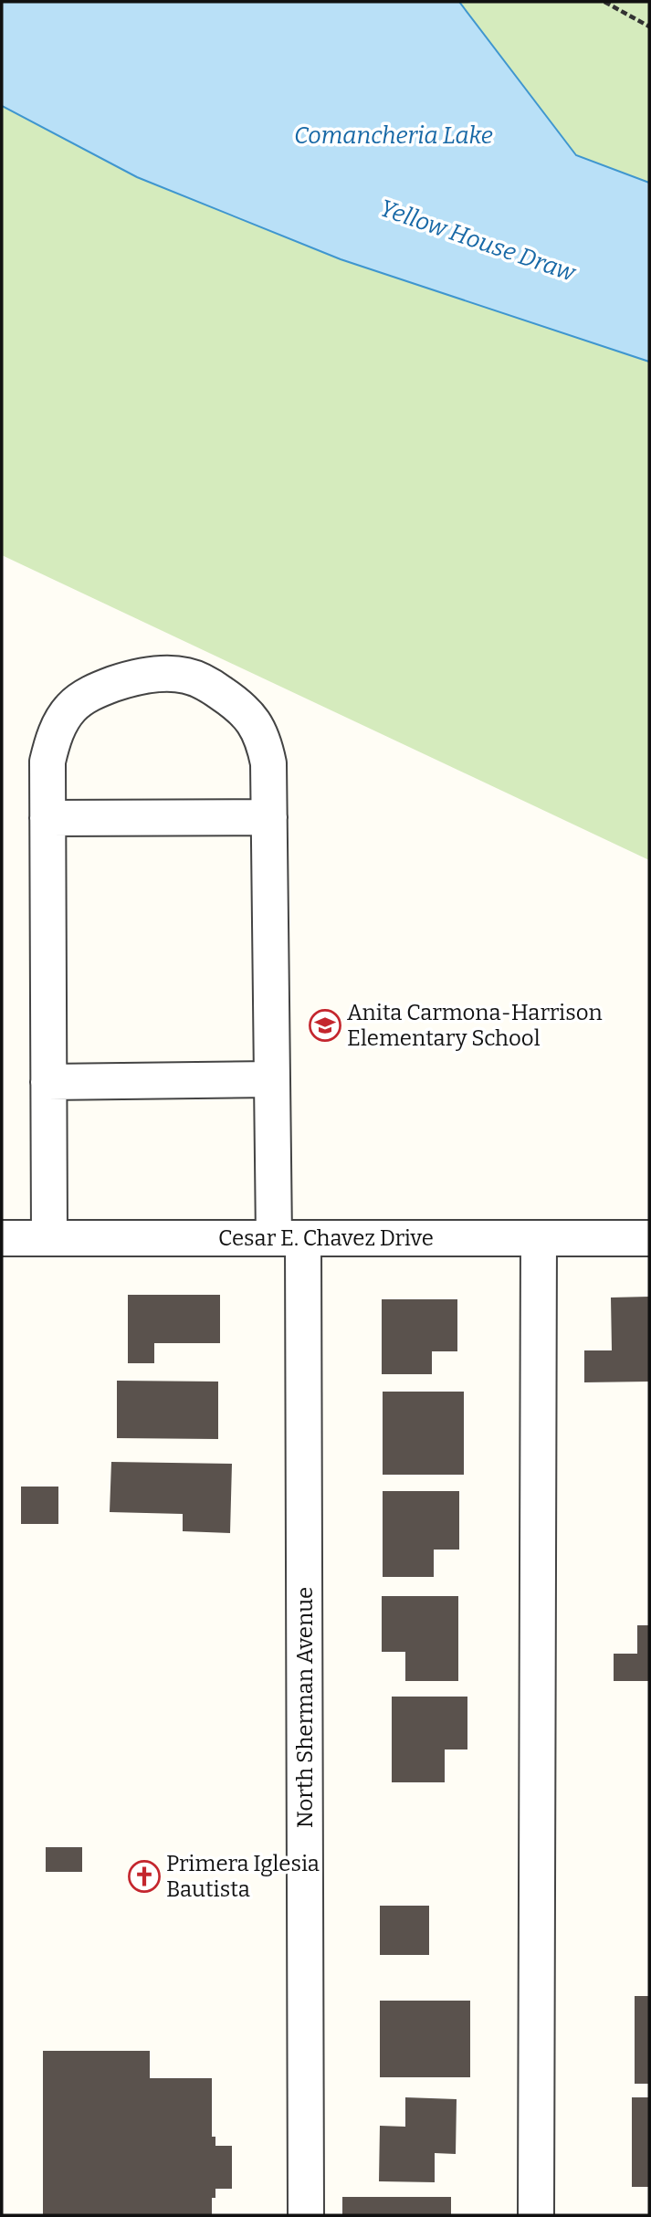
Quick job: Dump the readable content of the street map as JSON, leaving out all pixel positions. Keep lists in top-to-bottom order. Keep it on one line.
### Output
{"streets":{"street":["Cesar E. Chavez Drive","North Sherman Avenue"]},"crossings":[["Cesar E. Chavez Drive","North Sherman Avenue"]],"water":["Comancheria Lake","Yellow House Draw"],"places":{"school or university":["Anita Carmona-Harrison Elementary School"],"church":["Primera Iglesia Bautista"]}}
